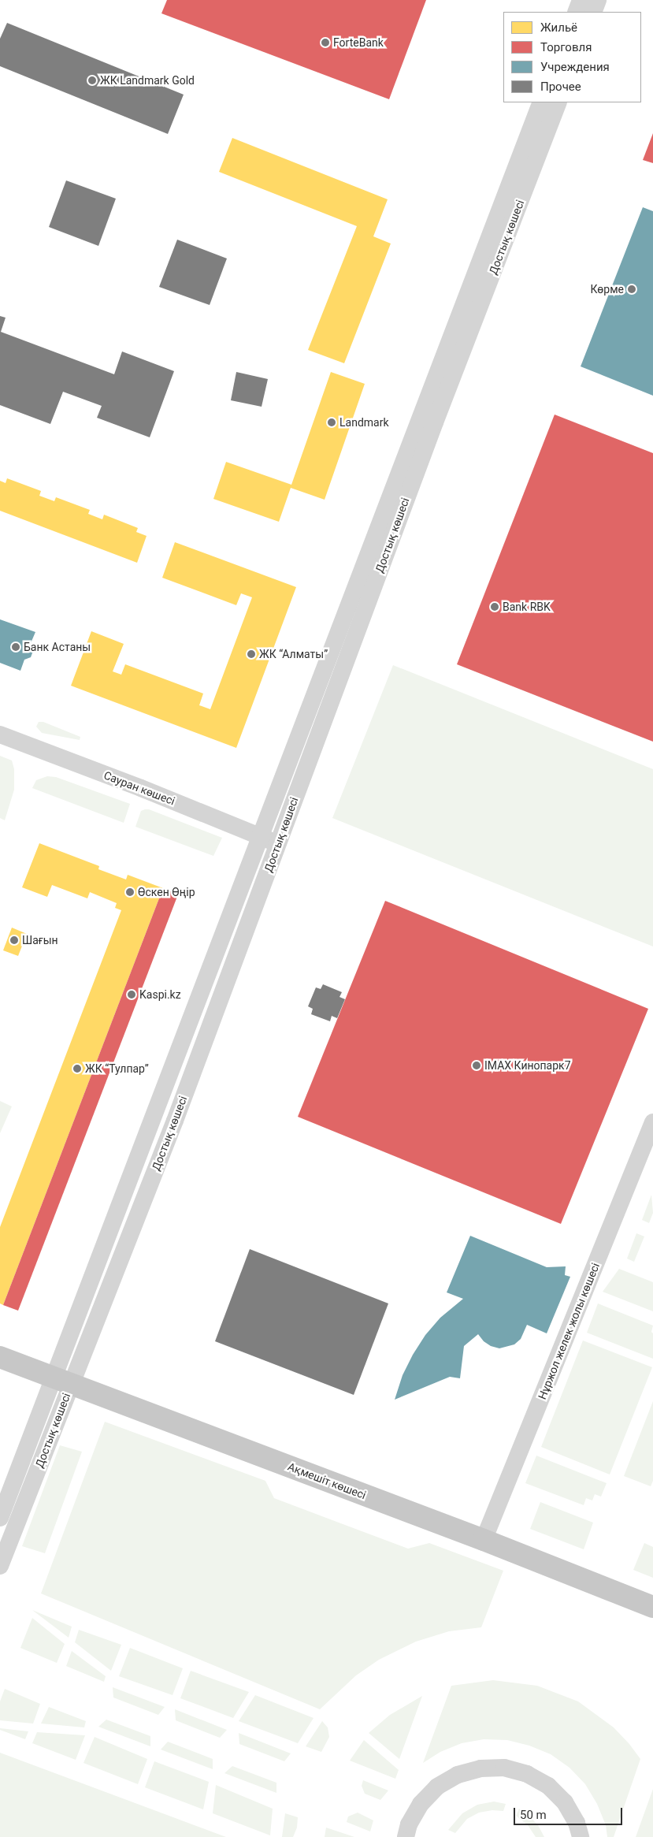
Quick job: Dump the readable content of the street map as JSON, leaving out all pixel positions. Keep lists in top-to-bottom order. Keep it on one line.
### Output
{"streets":{"main road":["Ақмешіт көшесі"],"street":["Достық көшесі","Сауран көшесі","Нұржол желек жолы көшесі"]},"crossings":[["Достық көшесі","Сауран көшесі"],["Достық көшесі","Ақмешіт көшесі"],["Нұржол желек жолы көшесі","Ақмешіт көшесі"]],"places":["ForteBank","ЖК Landmark Gold","Көрме","Landmark","Bank RBK","Банк Астаны","ЖК “Алматы”","Өскен Өңір","Шағын","Kaspi.kz","IMAX Кинопарк7","ЖК “Тулпар”"],"legend":["Жильё","Торговля","Учреждения","Прочее"],"scale_bar":"50 m"}
